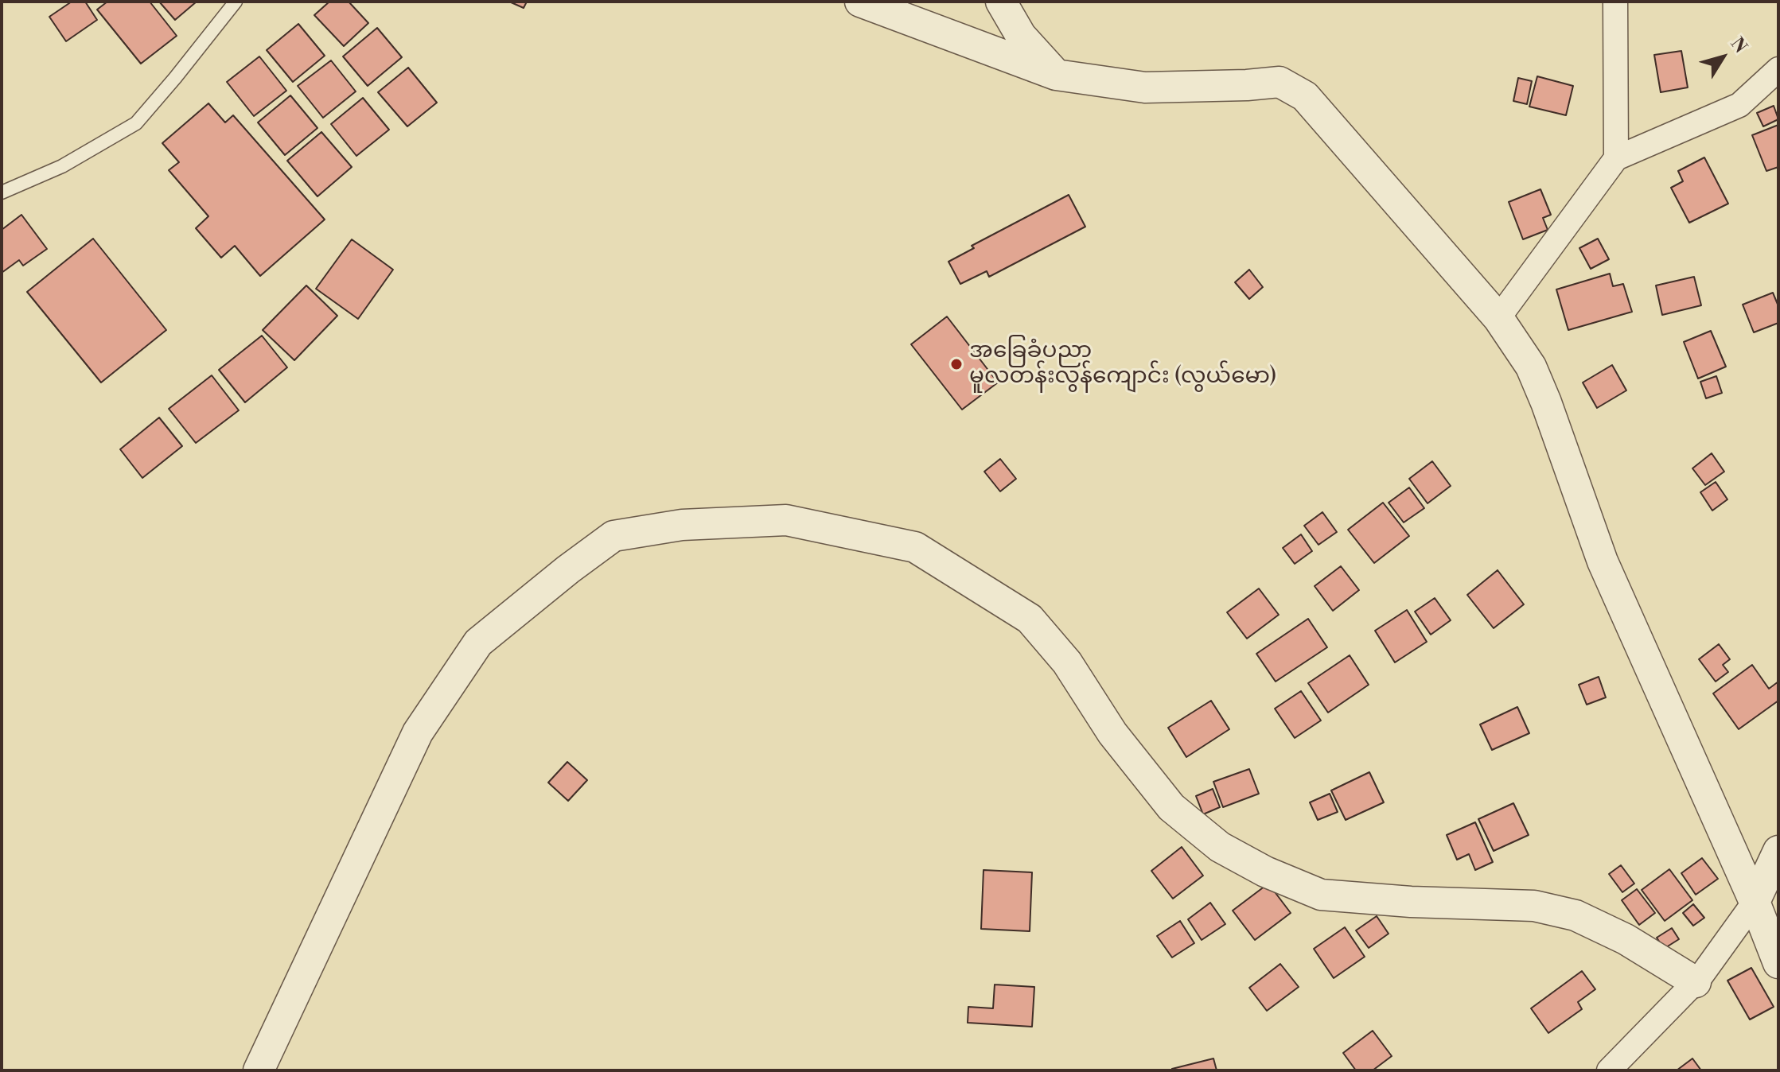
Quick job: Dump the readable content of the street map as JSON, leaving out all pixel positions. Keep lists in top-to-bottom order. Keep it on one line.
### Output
{"places":["အခြေခံပညာ မူလတန်းလွန်ကျောင်း (လွယ်မော)"],"north":"top right"}
